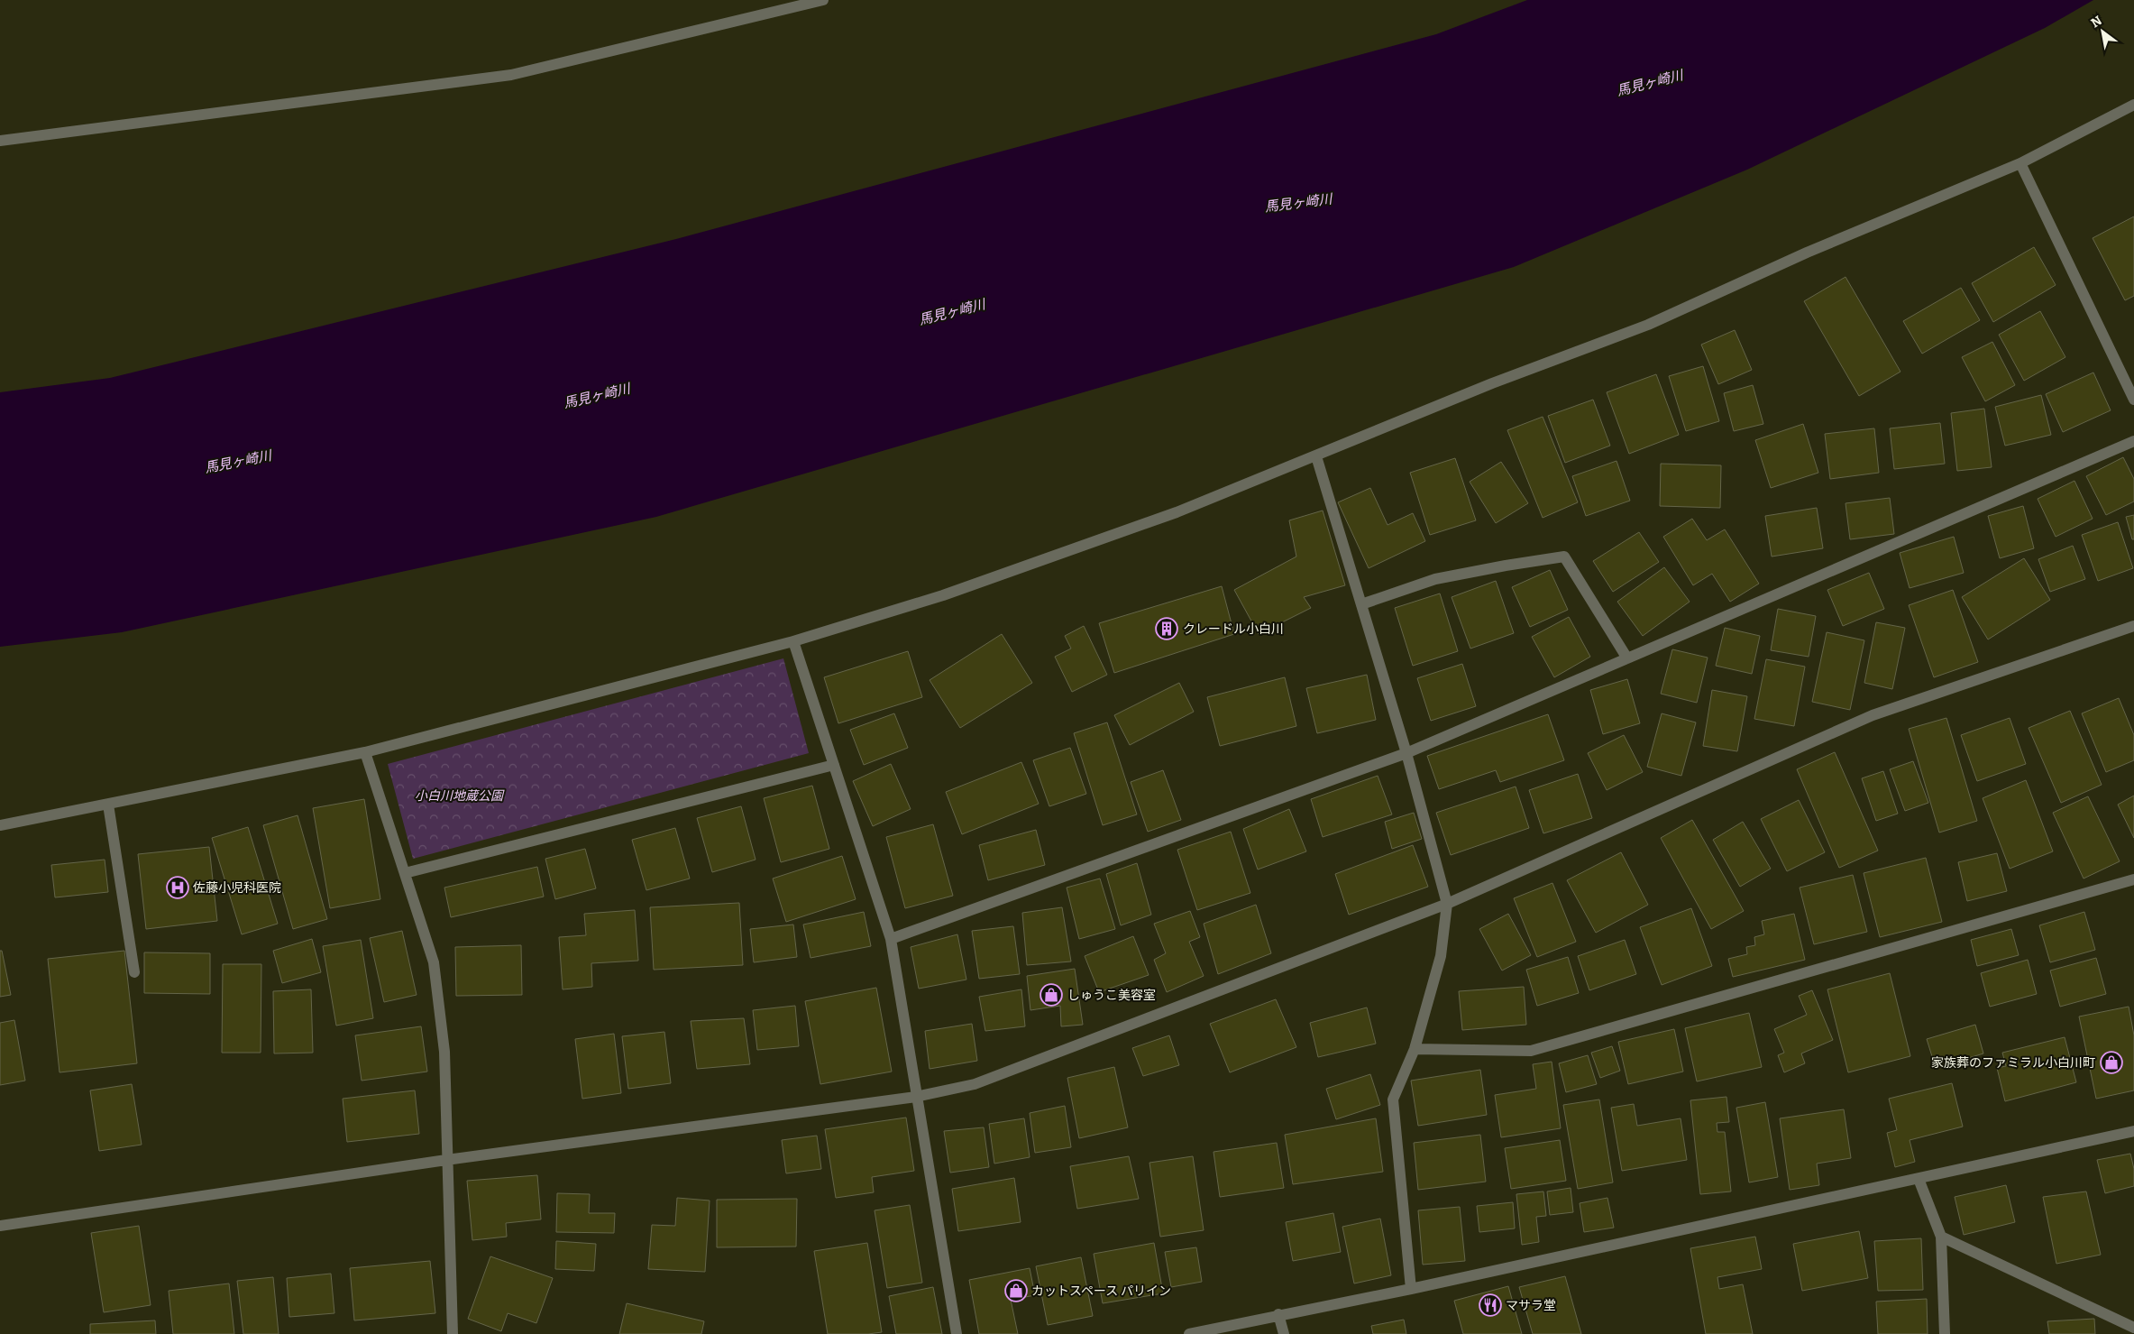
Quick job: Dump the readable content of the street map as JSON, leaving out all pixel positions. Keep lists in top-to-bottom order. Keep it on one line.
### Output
{"water":["馬見ヶ崎川"],"parks":["小白川地蔵公園"],"places":{"building":["クレードル小白川"],"hospital":["佐藤小児科医院"],"shop":["しゅうこ美容室","家族葬のファミラル小白川町","カットスペース パリイン"],"restaurant":["マサラ堂"]},"north":"top left"}
